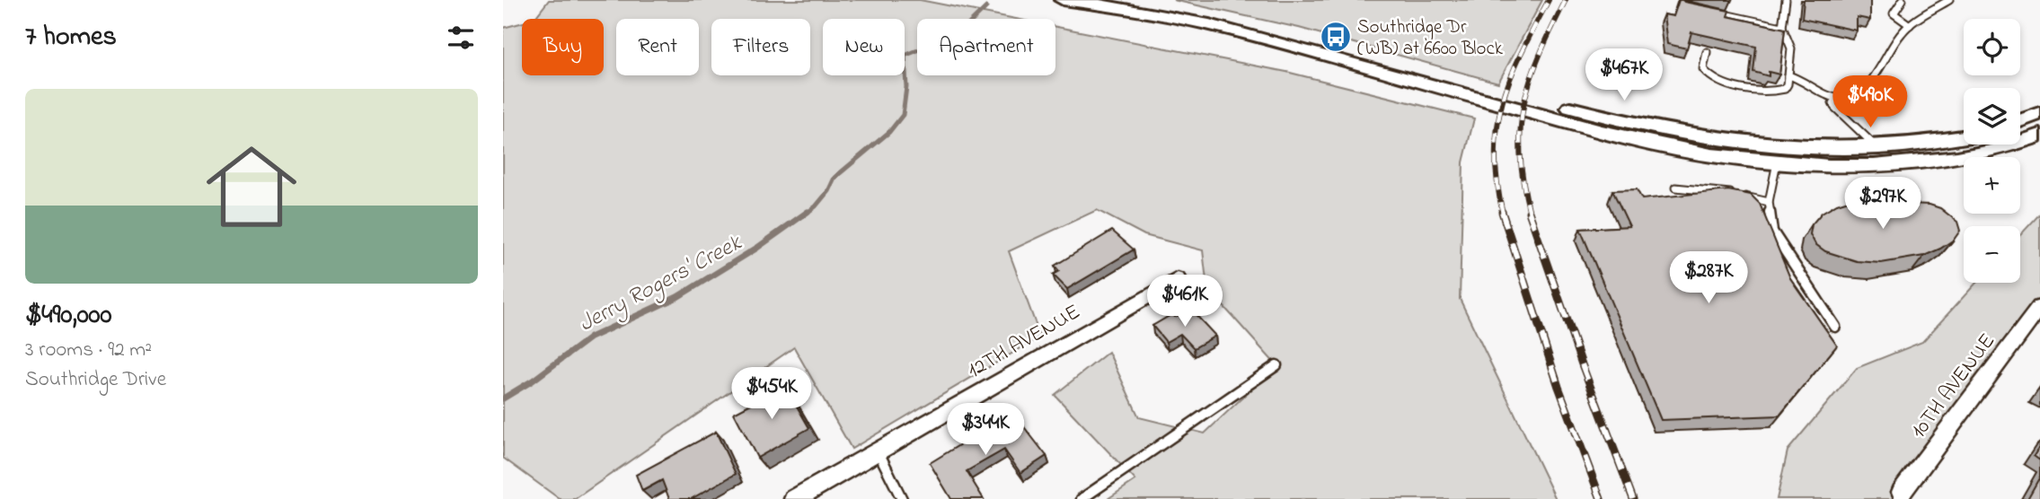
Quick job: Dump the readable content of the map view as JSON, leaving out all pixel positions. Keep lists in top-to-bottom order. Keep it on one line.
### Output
{"streets":{"street":["12TH AVENUE","10TH AVENUE"]},"water":["Jerry Rogers' Creek"],"places":{"bus stop":["Southridge Dr (WB) at 6600 Block"]},"page":{"heading":"7 homes","map_buttons":["+","−"],"chip":["Buy","Rent","Filters","New","Apartment"],"price":["$467K","$490K","$297K","$287K","$461K","$454K","$344K"],"list":[{"name":"$490,000","note":"3 rooms · 92 m² · Southridge Drive"}]}}
